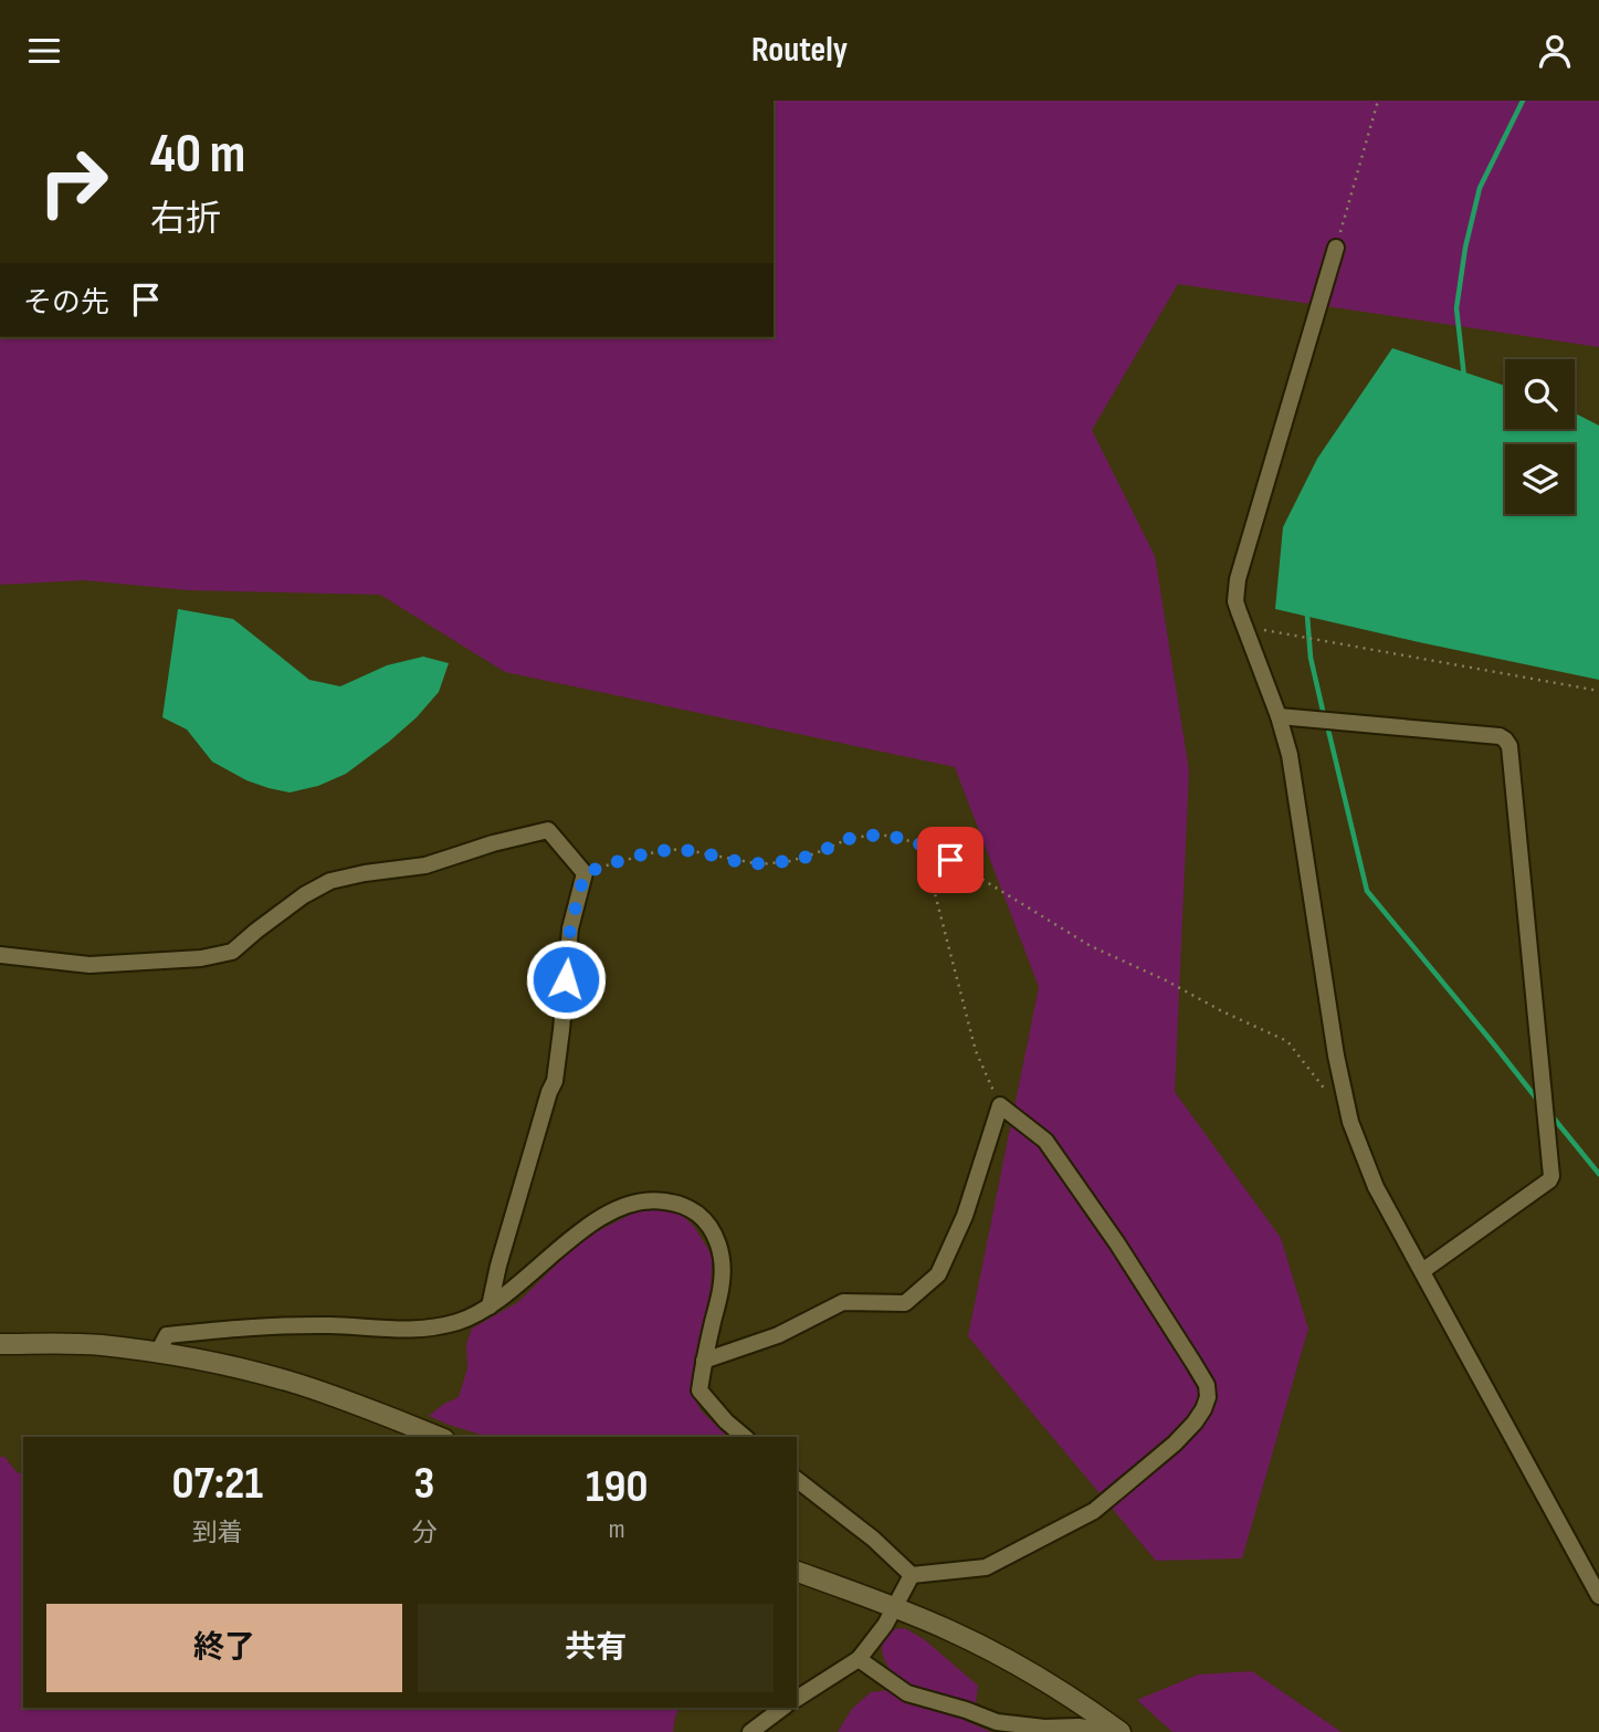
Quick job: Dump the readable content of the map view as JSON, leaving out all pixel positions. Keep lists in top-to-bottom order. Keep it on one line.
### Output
{"page":{"header":"Routely","turn":["40 m","右折"],"then":"その先","eta":["07:21","到着","3","分","190","m"],"buttons":["終了","共有"]}}
